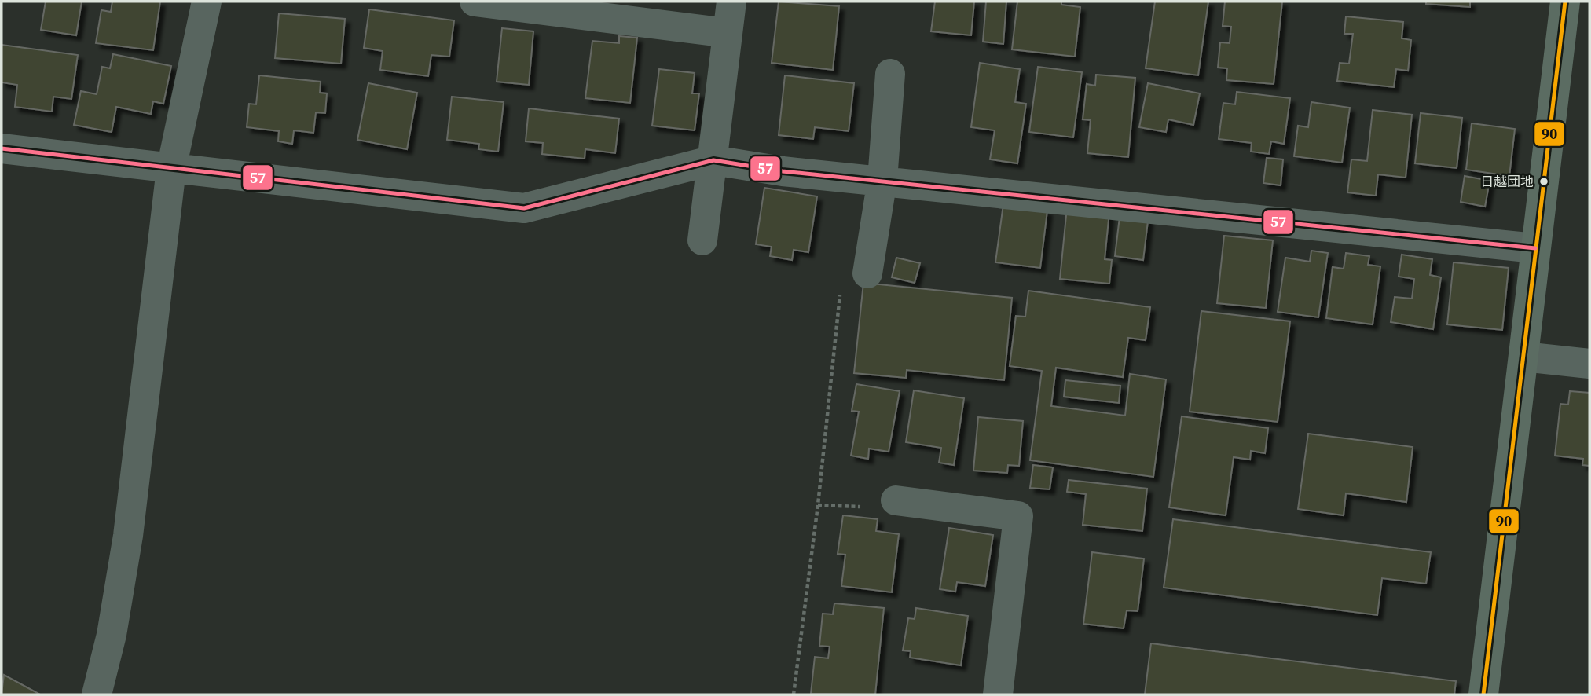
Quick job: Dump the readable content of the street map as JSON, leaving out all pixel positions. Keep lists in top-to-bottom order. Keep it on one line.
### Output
{"places":["日越団地"],"lines":["transit line 90","transit line 57"]}
